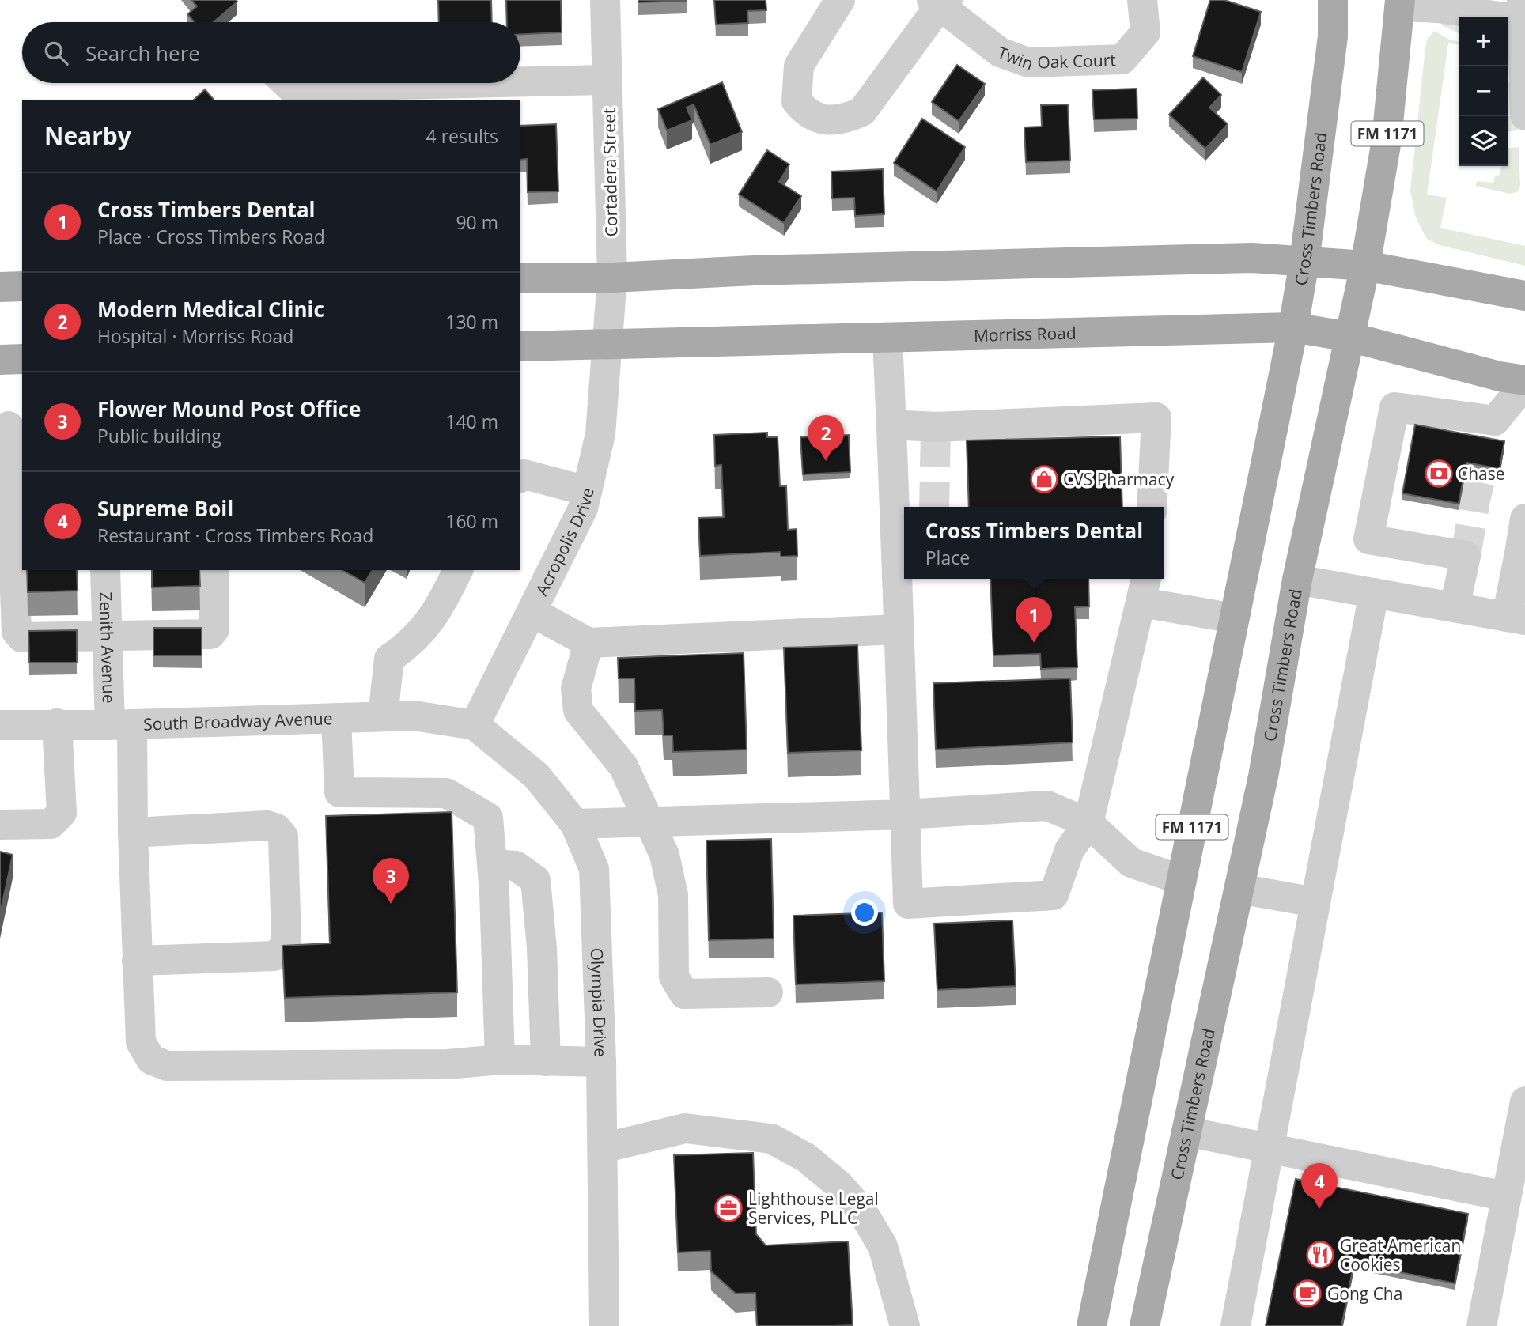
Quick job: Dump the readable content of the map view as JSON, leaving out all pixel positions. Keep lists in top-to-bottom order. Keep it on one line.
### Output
{"streets":{"main road":["FM 1171","Cross Timbers Road","Morriss Road"],"street":["Twin Oak Court","Cortadera Street","Acropolis Drive","Zenith Avenue","South Broadway Avenue","Olympia Drive"]},"crossings":[["Cortadera Street","Morriss Road"],["Cortadera Street","Acropolis Drive"],["Cross Timbers Road","Morriss Road"],["Morriss Road","Acropolis Drive"],["Acropolis Drive","South Broadway Avenue"],["Acropolis Drive","Olympia Drive"],["Zenith Avenue","South Broadway Avenue"],["Zenith Avenue","Olympia Drive"],["South Broadway Avenue","Olympia Drive"]],"places":{"bank":["Chase"],"shop":["CVS Pharmacy"],"office":["Lighthouse Legal Services, PLLC"],"restaurant":["Great American Cookies"],"cafe":["Gong Cha"]},"page":{"map_buttons":["+","−"],"search":"Search here","heading":["Nearby","4 results"],"list":[{"mark":"1","name":"Cross Timbers Dental","note":"Place · Cross Timbers Road","value":"90 m"},{"mark":"2","name":"Modern Medical Clinic","note":"Hospital · Morriss Road","value":"130 m"},{"mark":"3","name":"Flower Mound Post Office","note":"Public building","value":"140 m"},{"mark":"4","name":"Supreme Boil","note":"Restaurant · Cross Timbers Road","value":"160 m"}],"pins":["2","1","3","4"],"popup":["Cross Timbers Dental","Place"]}}
